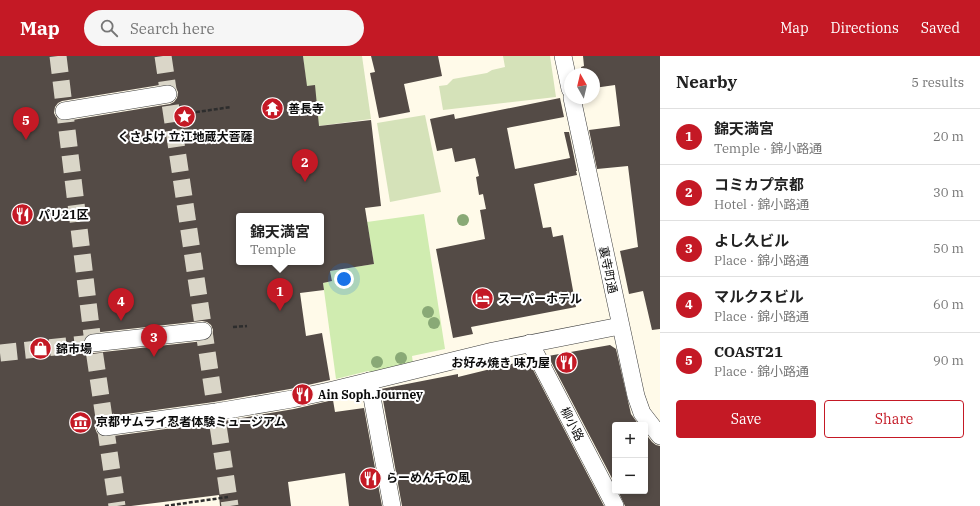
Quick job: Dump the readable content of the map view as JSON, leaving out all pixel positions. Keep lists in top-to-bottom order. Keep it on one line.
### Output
{"streets":{"street":["裏寺町通","柳小路"]},"places":{"temple":["善長寺"],"place":["くさよけ 立江地蔵大菩薩"],"restaurant":["パリ21区","お好み焼き 味乃屋","Ain Soph.Journey","らーめん千の風"],"hotel":["スーパーホテル"],"shop":["錦市場"],"museum":["京都サムライ忍者体験ミュージアム"]},"north":"top","page":{"header":"Map","search":"Search here","nav":["Map","Directions","Saved"],"heading":["Nearby","5 results"],"pins":["5","2","1","4","3"],"list":[{"mark":"1","name":"錦天満宮","note":"Temple · 錦小路通","value":"20 m"},{"mark":"2","name":"コミカプ京都","note":"Hotel · 錦小路通","value":"30 m"},{"mark":"3","name":"よし久ビル","note":"Place · 錦小路通","value":"50 m"},{"mark":"4","name":"マルクスビル","note":"Place · 錦小路通","value":"60 m"},{"mark":"5","name":"COAST21","note":"Place · 錦小路通","value":"90 m"}],"popup":["錦天満宮","Temple"],"buttons":["Save","Share"],"map_buttons":["+","−"]}}
